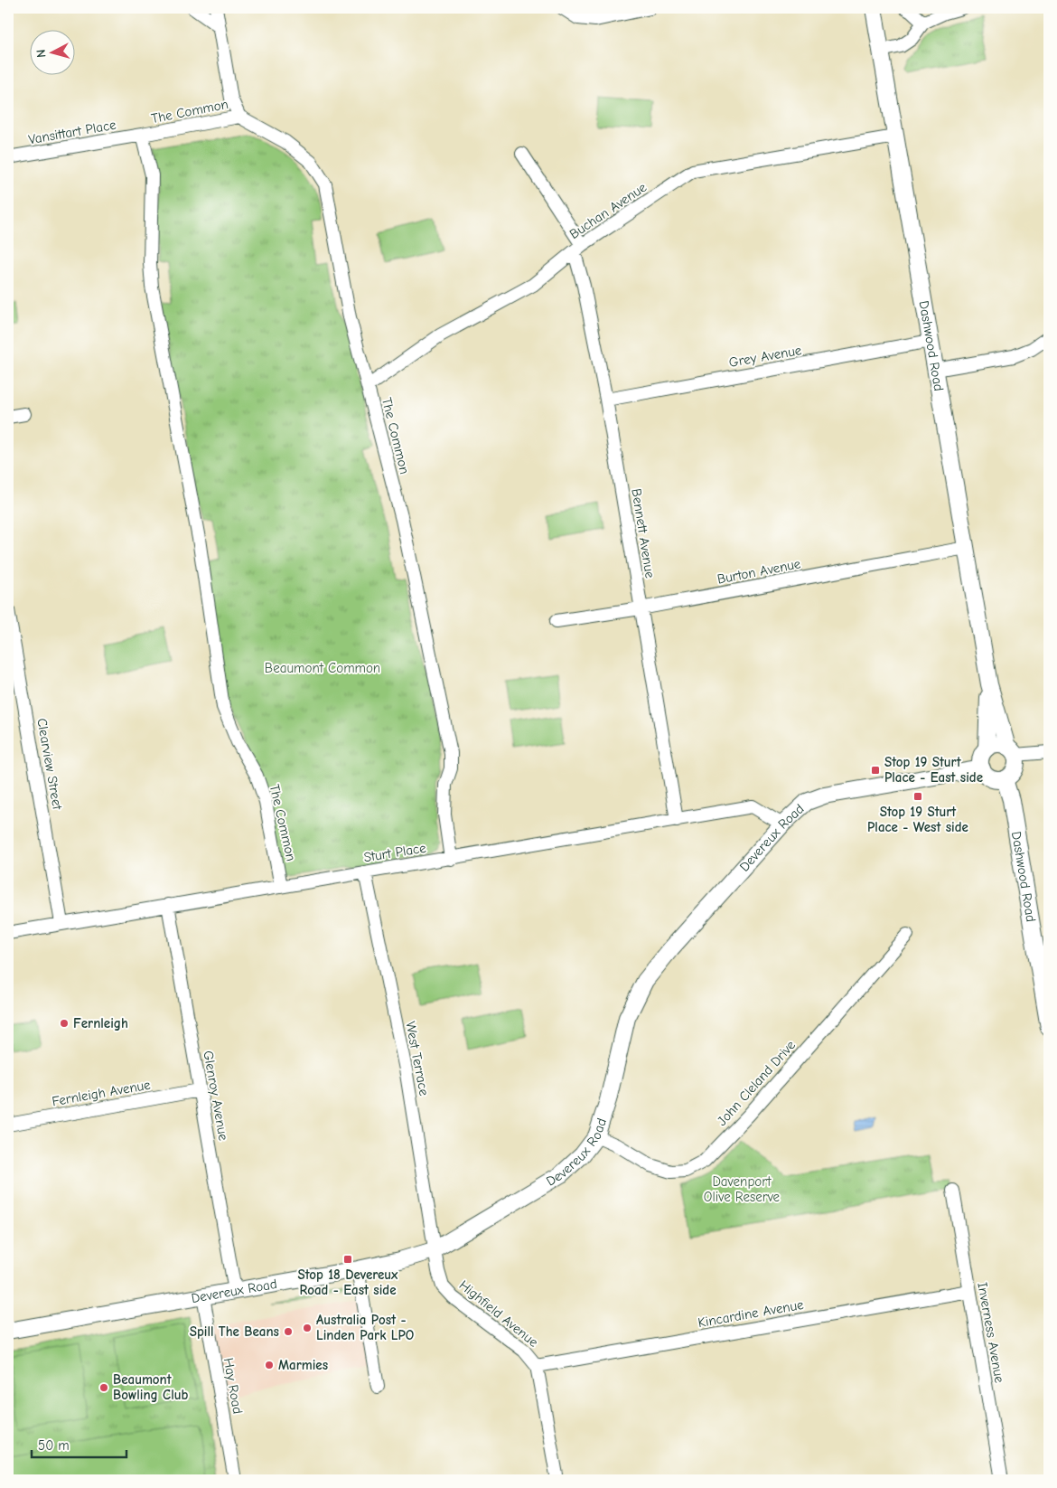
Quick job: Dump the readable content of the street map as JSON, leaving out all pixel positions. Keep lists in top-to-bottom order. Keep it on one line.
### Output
{"streets":{"street":["The Common","Vansittart Place","Buchan Avenue","Dashwood Road","Grey Avenue","Bennett Avenue","Burton Avenue","Clearview Street","Devereux Road","Sturt Place","West Terrace","John Cleland Drive","Fernleigh Avenue","Glenroy Avenue","Highfield Avenue","Kincardine Avenue","Inverness Avenue","Hay Road"]},"crossings":[["The Common","Vansittart Place"],["The Common","Buchan Avenue"],["The Common","Sturt Place"],["Buchan Avenue","Dashwood Road"],["Buchan Avenue","Bennett Avenue"],["Dashwood Road","Grey Avenue"],["Dashwood Road","Burton Avenue"],["Dashwood Road","Devereux Road"],["Grey Avenue","Bennett Avenue"],["Bennett Avenue","Burton Avenue"],["Bennett Avenue","Sturt Place"],["Clearview Street","Sturt Place"],["Devereux Road","Sturt Place"],["Devereux Road","West Terrace"],["Devereux Road","John Cleland Drive"],["Devereux Road","Glenroy Avenue"],["Devereux Road","Highfield Avenue"],["Devereux Road","Hay Road"],["Sturt Place","West Terrace"],["Sturt Place","Glenroy Avenue"],["West Terrace","Highfield Avenue"],["Fernleigh Avenue","Glenroy Avenue"],["Highfield Avenue","Kincardine Avenue"],["Kincardine Avenue","Inverness Avenue"]],"parks":["Beaumont Common","Davenport Olive Reserve"],"places":{"transit":["Stop 19 Sturt Place - East side","Stop 19 Sturt Place - West side","Stop 18 Devereux Road - East side"],"other":["Fernleigh","Australia Post - Linden Park LPO","Spill The Beans","Marmies","Beaumont Bowling Club"]},"scale_bar":"50 m","north":"left"}
